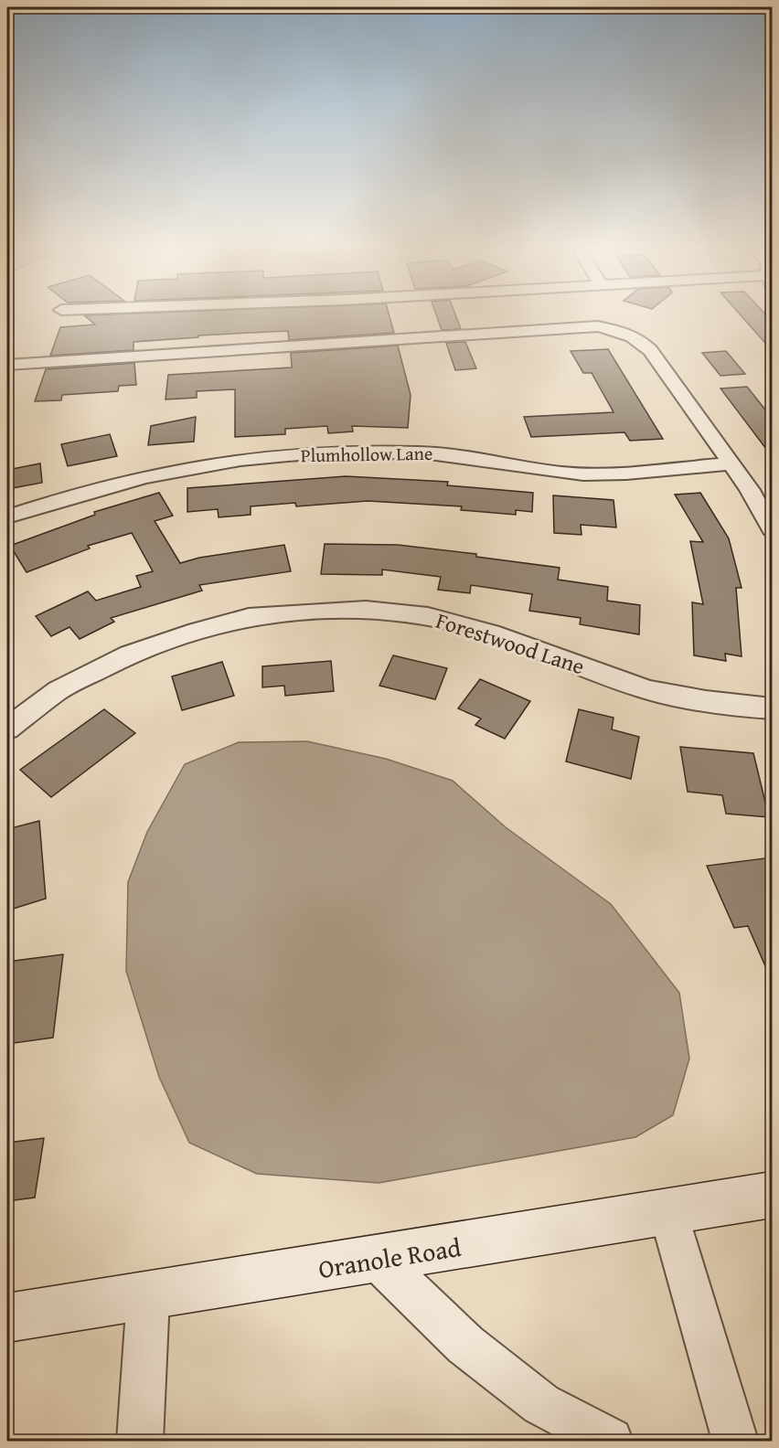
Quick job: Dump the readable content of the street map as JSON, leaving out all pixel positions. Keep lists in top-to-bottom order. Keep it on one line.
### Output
{"streets":{"street":["Plumhollow Lane","Forestwood Lane","Oranole Road"]}}
